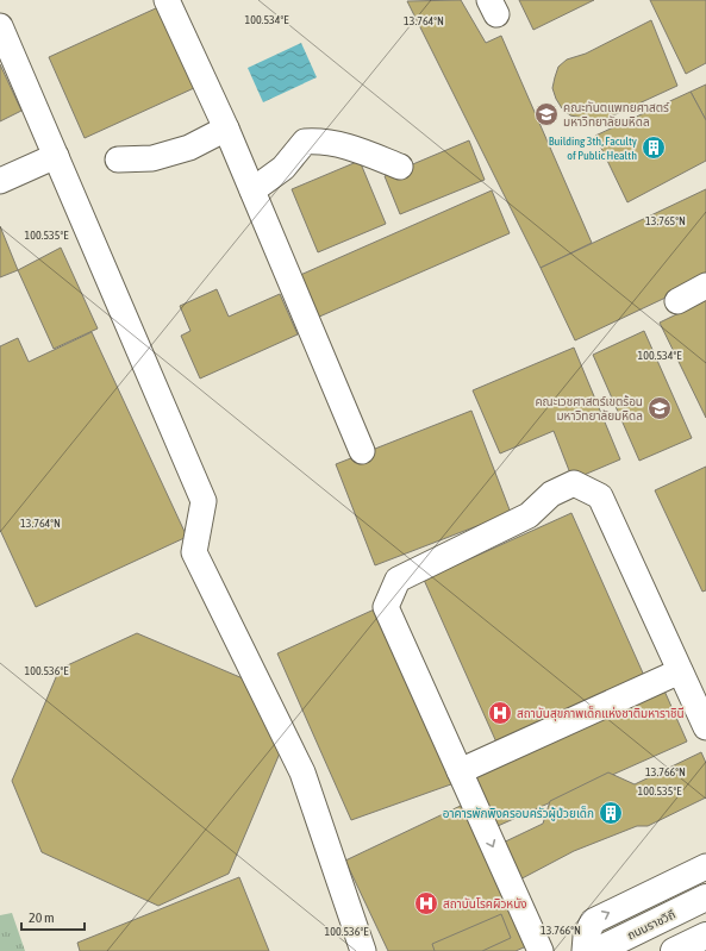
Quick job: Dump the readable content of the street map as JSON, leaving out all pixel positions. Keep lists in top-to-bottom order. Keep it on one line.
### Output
{"streets":{"main road":["ถนนราชวิถี"]},"places":{"school or university":["คณะทันตแพทยศาสตร์ มหาวิทยาลัยมหิดล","คณะเวชศาสตร์เขตร้อน มหาวิทยาลัยมหิดล"],"building":["Building 3th, Faculty of Public Health","อาคารพักพิงครอบครัวผู้ป่วยเด็ก"],"hospital":["สถาบันสุขภาพเด็กแห่งชาติมหาราชินี","สถาบันโรคผิวหนัง"]},"scale_bar":"20 m","coordinates":["100.534°E","13.764°N","13.765°N","100.535°E","100.536°E","13.766°N"]}
